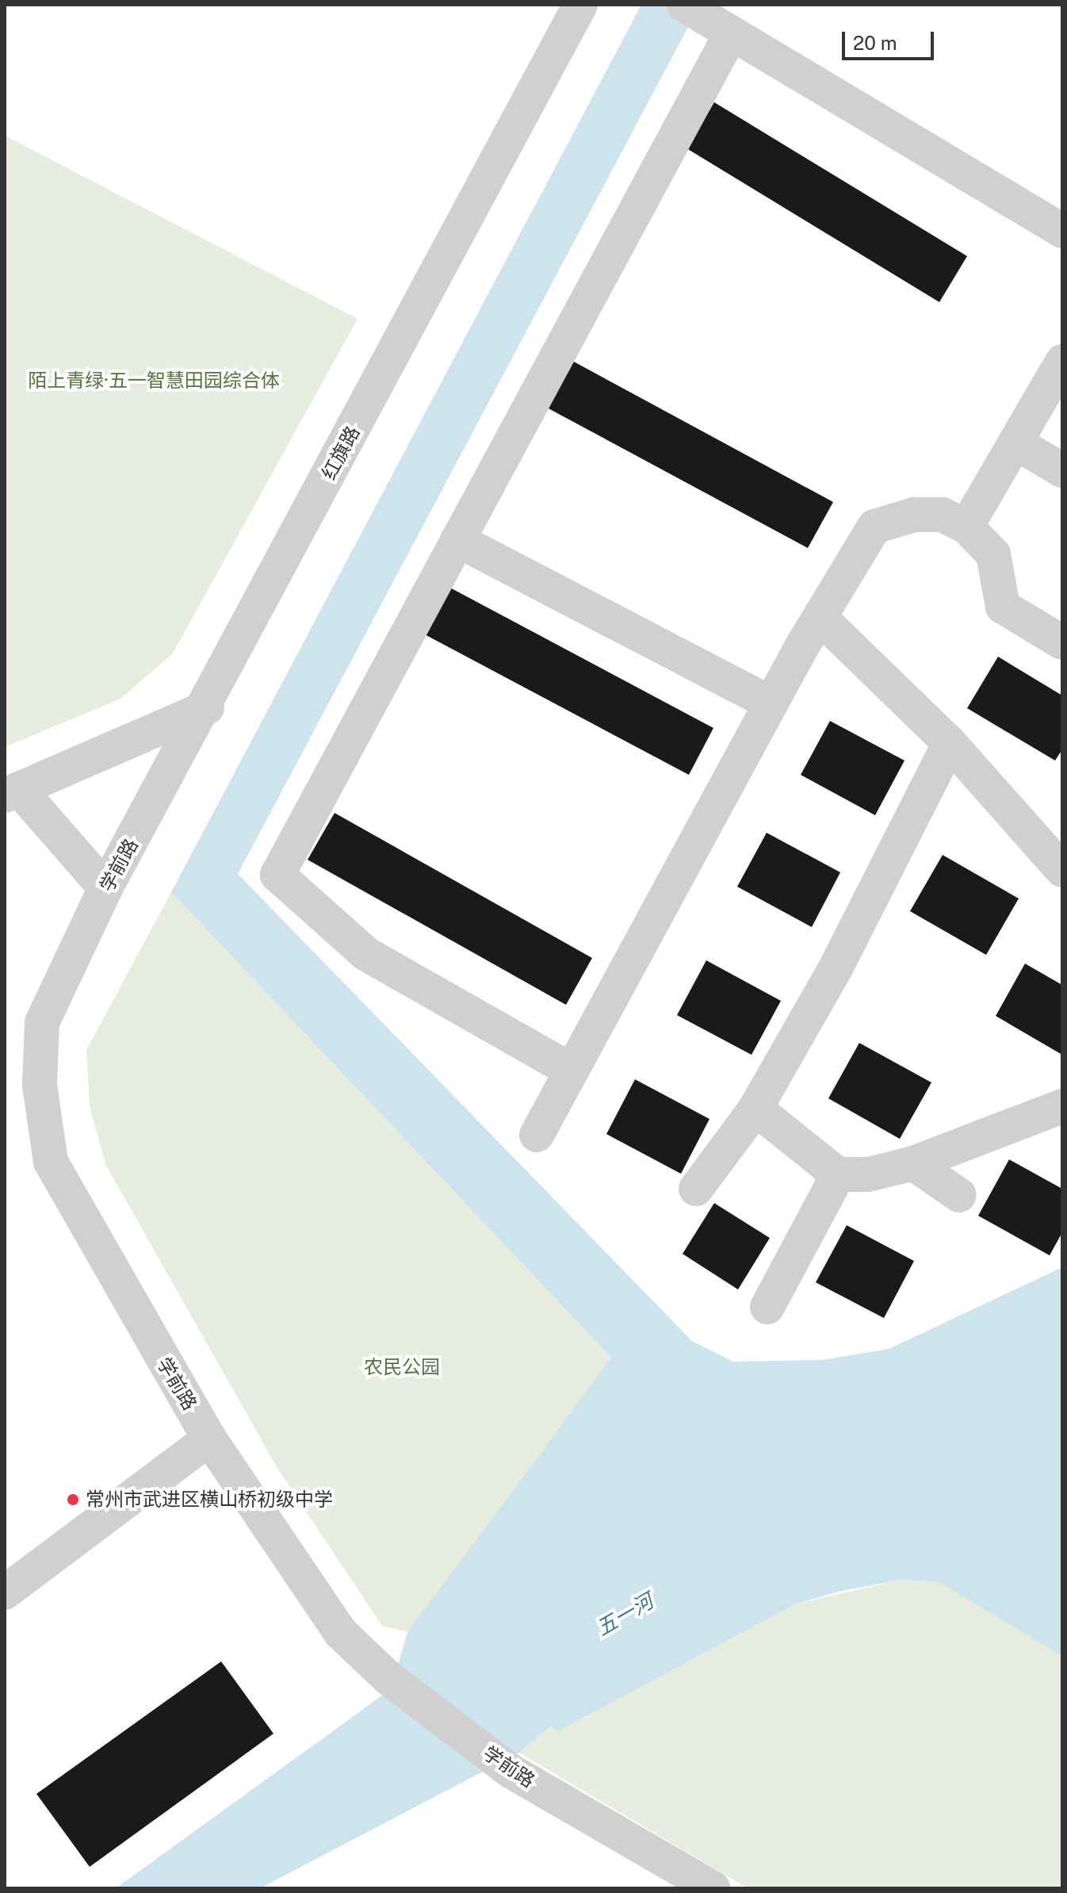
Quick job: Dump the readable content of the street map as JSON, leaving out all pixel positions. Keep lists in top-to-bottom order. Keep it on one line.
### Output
{"streets":{"street":["红旗路","学前路"]},"crossings":[["红旗路","学前路"]],"water":["五一河"],"parks":["陌上青绿·五一智慧田园综合体","农民公园"],"places":["常州市武进区横山桥初级中学"],"scale_bar":"20 m"}
